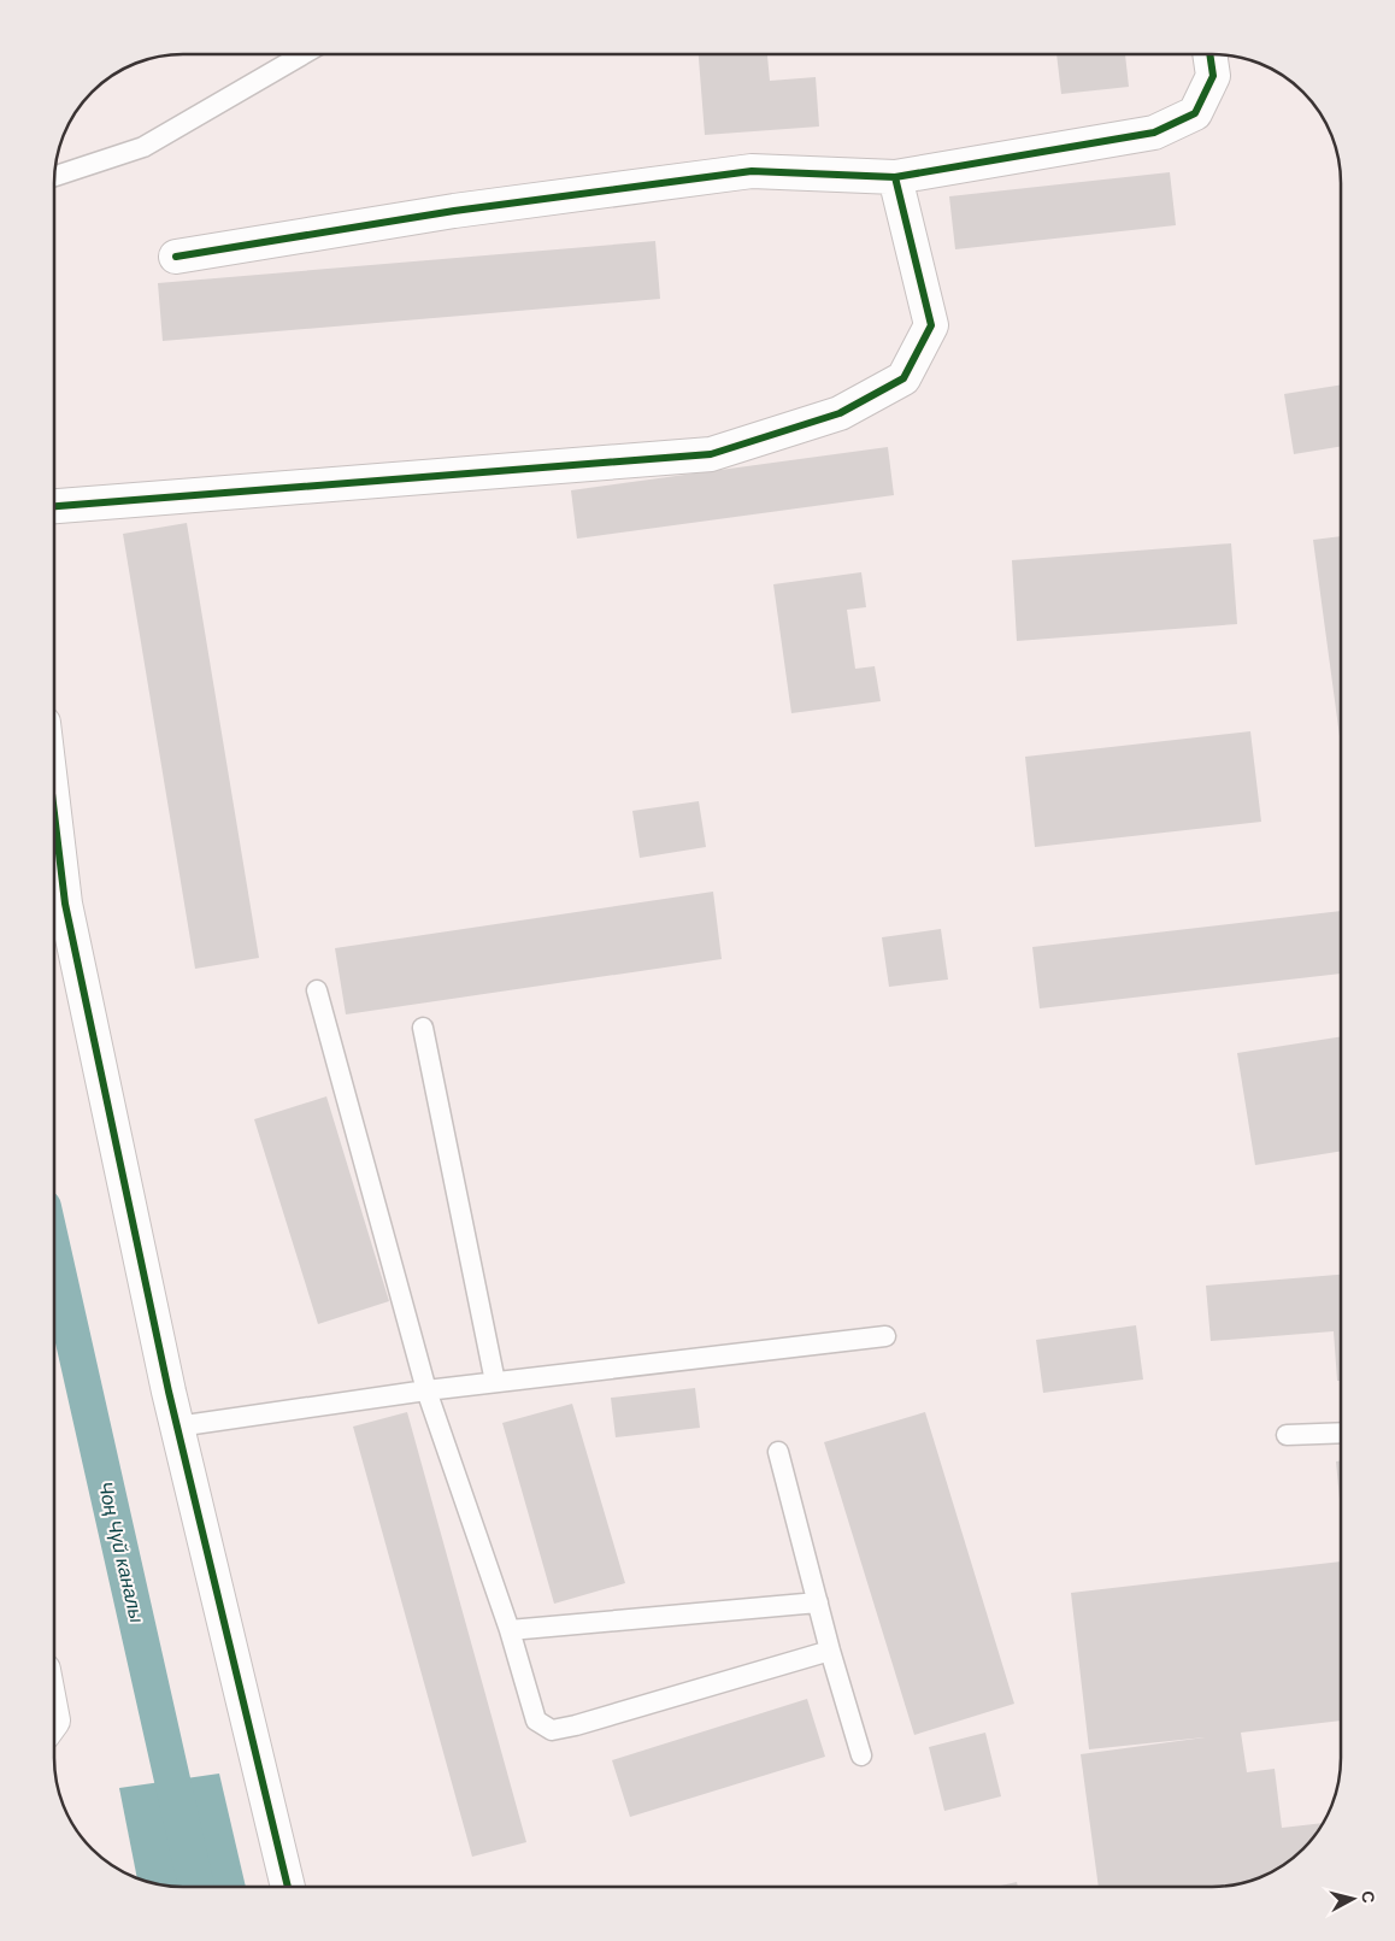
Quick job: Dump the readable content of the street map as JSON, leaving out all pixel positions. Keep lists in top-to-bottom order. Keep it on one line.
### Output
{"water":["Чоң Чүй каналы"],"north":"right"}
